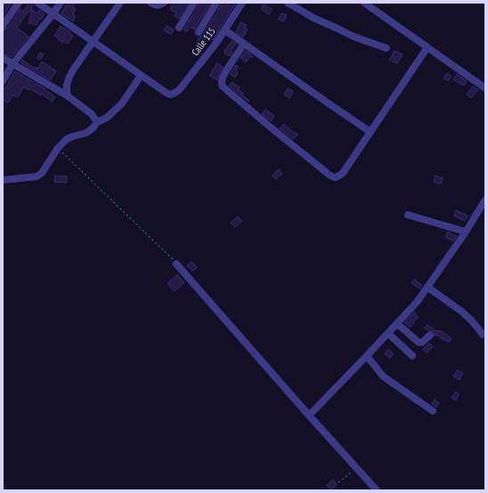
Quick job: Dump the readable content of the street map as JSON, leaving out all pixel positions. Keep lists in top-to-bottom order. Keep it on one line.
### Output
{"streets":{"street":["Calle 115"]}}
